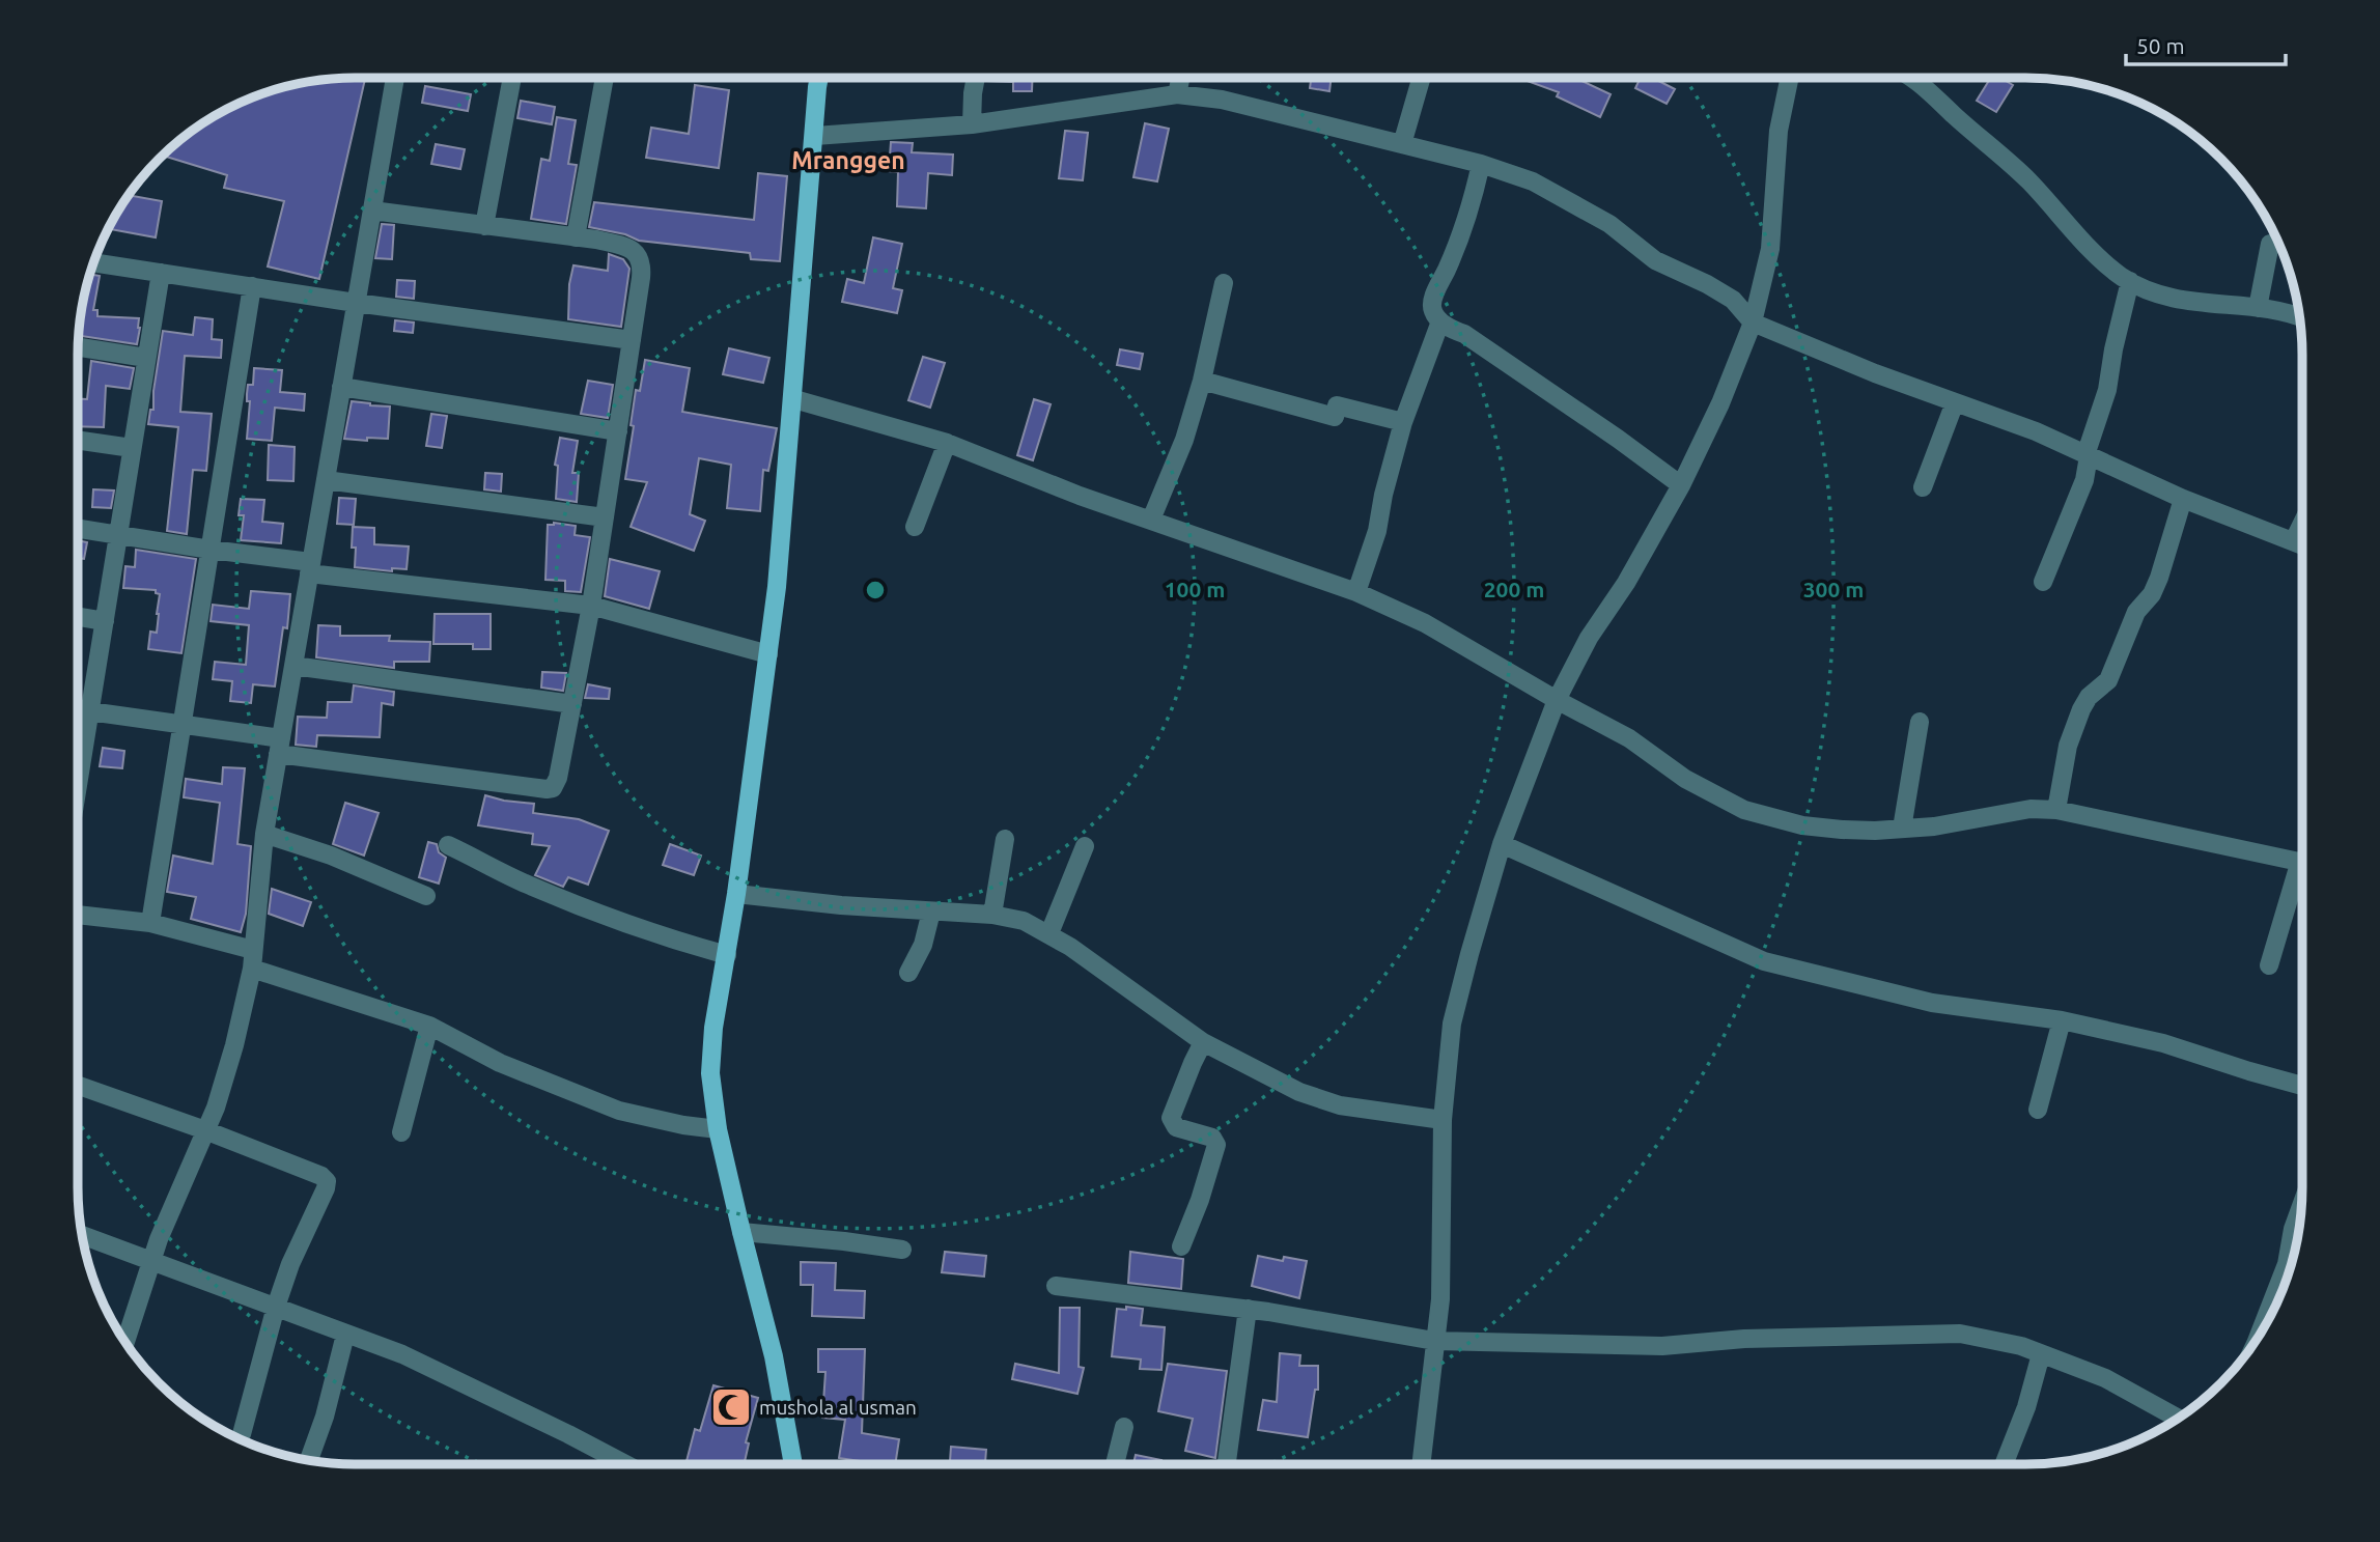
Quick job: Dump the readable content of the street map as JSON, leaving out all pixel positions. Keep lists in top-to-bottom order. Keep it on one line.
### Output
{"districts":["Mranggen"],"places":{"mosque":["mushola al usman"]},"scale_bar":"50 m","rings":["100 m","200 m","300 m"]}
